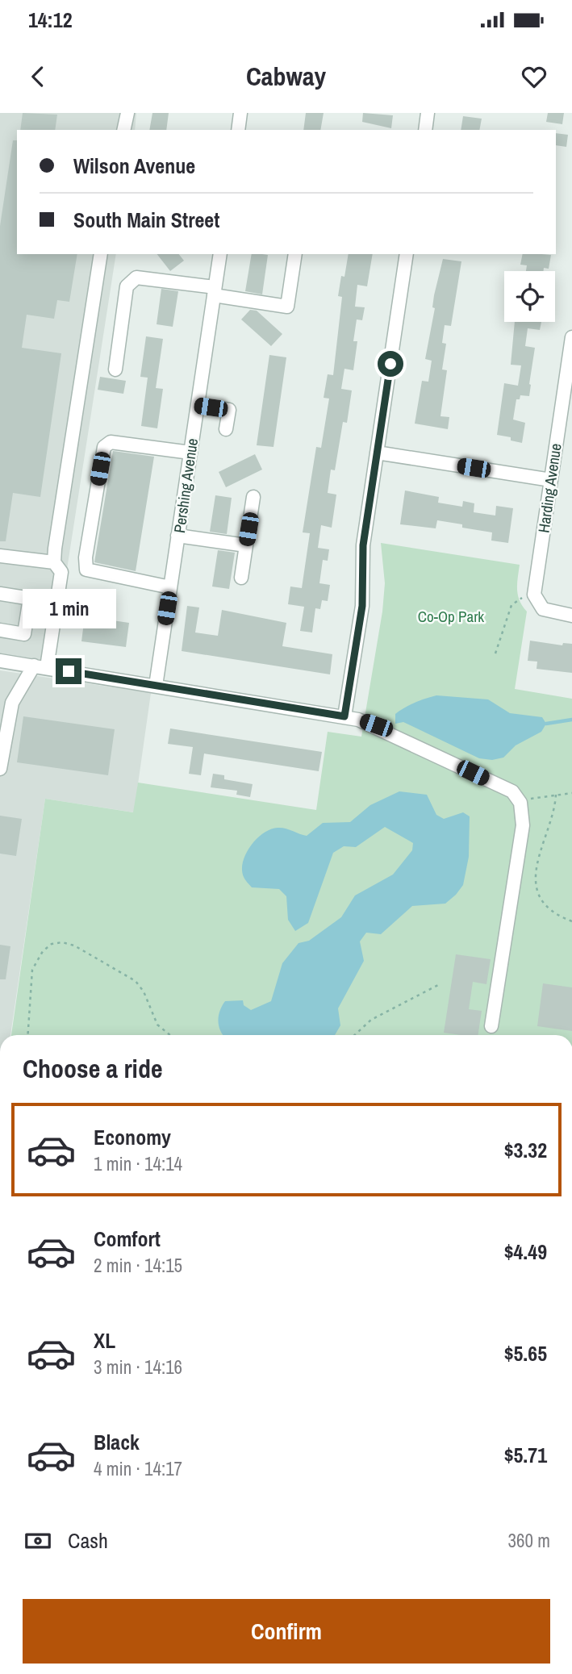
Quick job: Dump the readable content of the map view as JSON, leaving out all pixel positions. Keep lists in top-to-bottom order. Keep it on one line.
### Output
{"streets":{"street":["Pershing Avenue","Harding Avenue"]},"parks":["Co-Op Park"],"page":{"status":"14:12","header":"Cabway","banner":["Wilson Avenue","South Main Street"],"bubble":"1 min","heading":"Choose a ride","list":[{"name":"Economy","note":"1 min · 14:14","value":"$3.32"},{"name":"Comfort","note":"2 min · 14:15","value":"$4.49"},{"name":"XL","note":"3 min · 14:16","value":"$5.65"},{"name":"Black","note":"4 min · 14:17","value":"$5.71"}],"pay":["Cash","360 m"],"buttons":"Confirm"}}
